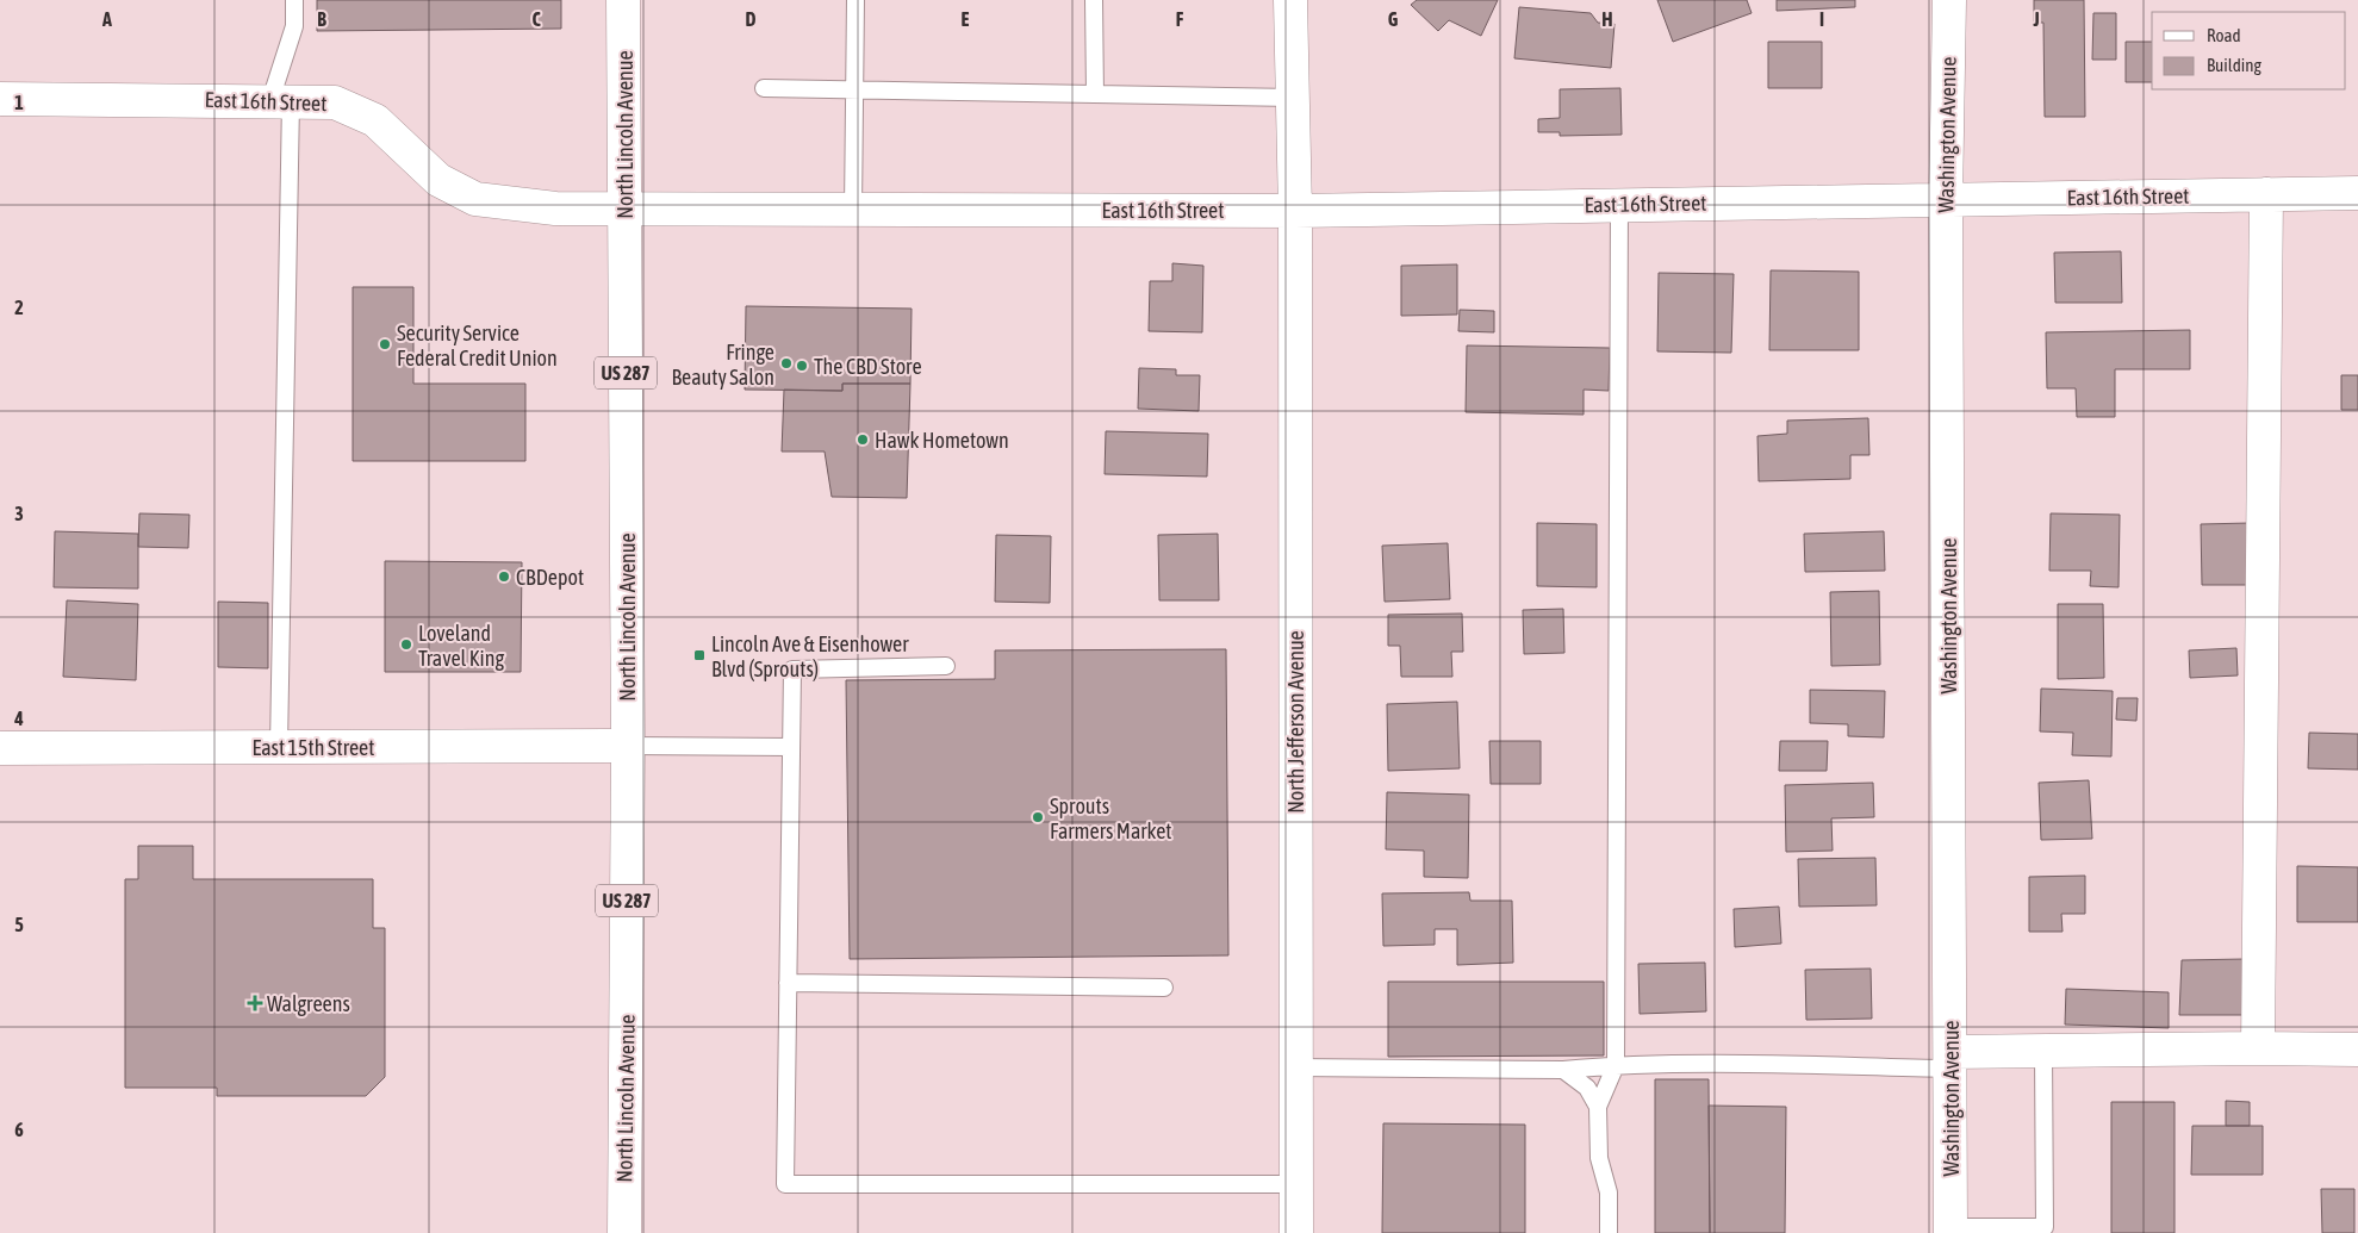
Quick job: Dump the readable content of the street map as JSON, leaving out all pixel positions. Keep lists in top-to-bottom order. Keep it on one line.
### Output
{"streets":{"main road":["East 16th Street","North Lincoln Avenue","Washington Avenue","US 287","North Jefferson Avenue","East 15th Street"]},"crossings":[["East 16th Street","North Lincoln Avenue"],["East 16th Street","Washington Avenue"],["East 16th Street","North Jefferson Avenue"],["North Lincoln Avenue","East 15th Street"]],"places":{"other":["Security Service Federal Credit Union","Fringe Beauty Salon","The CBD Store","Hawk Hometown","CBDepot","Loveland Travel King","Sprouts Farmers Market"],"transit":["Lincoln Ave & Eisenhower Blvd (Sprouts)"],"health":["Walgreens"]},"legend":["Road","Building"],"grid":{"columns":["A","B","C","D","E","F","G","H","I","J"],"rows":["1","2","3","4","5","6"]}}
